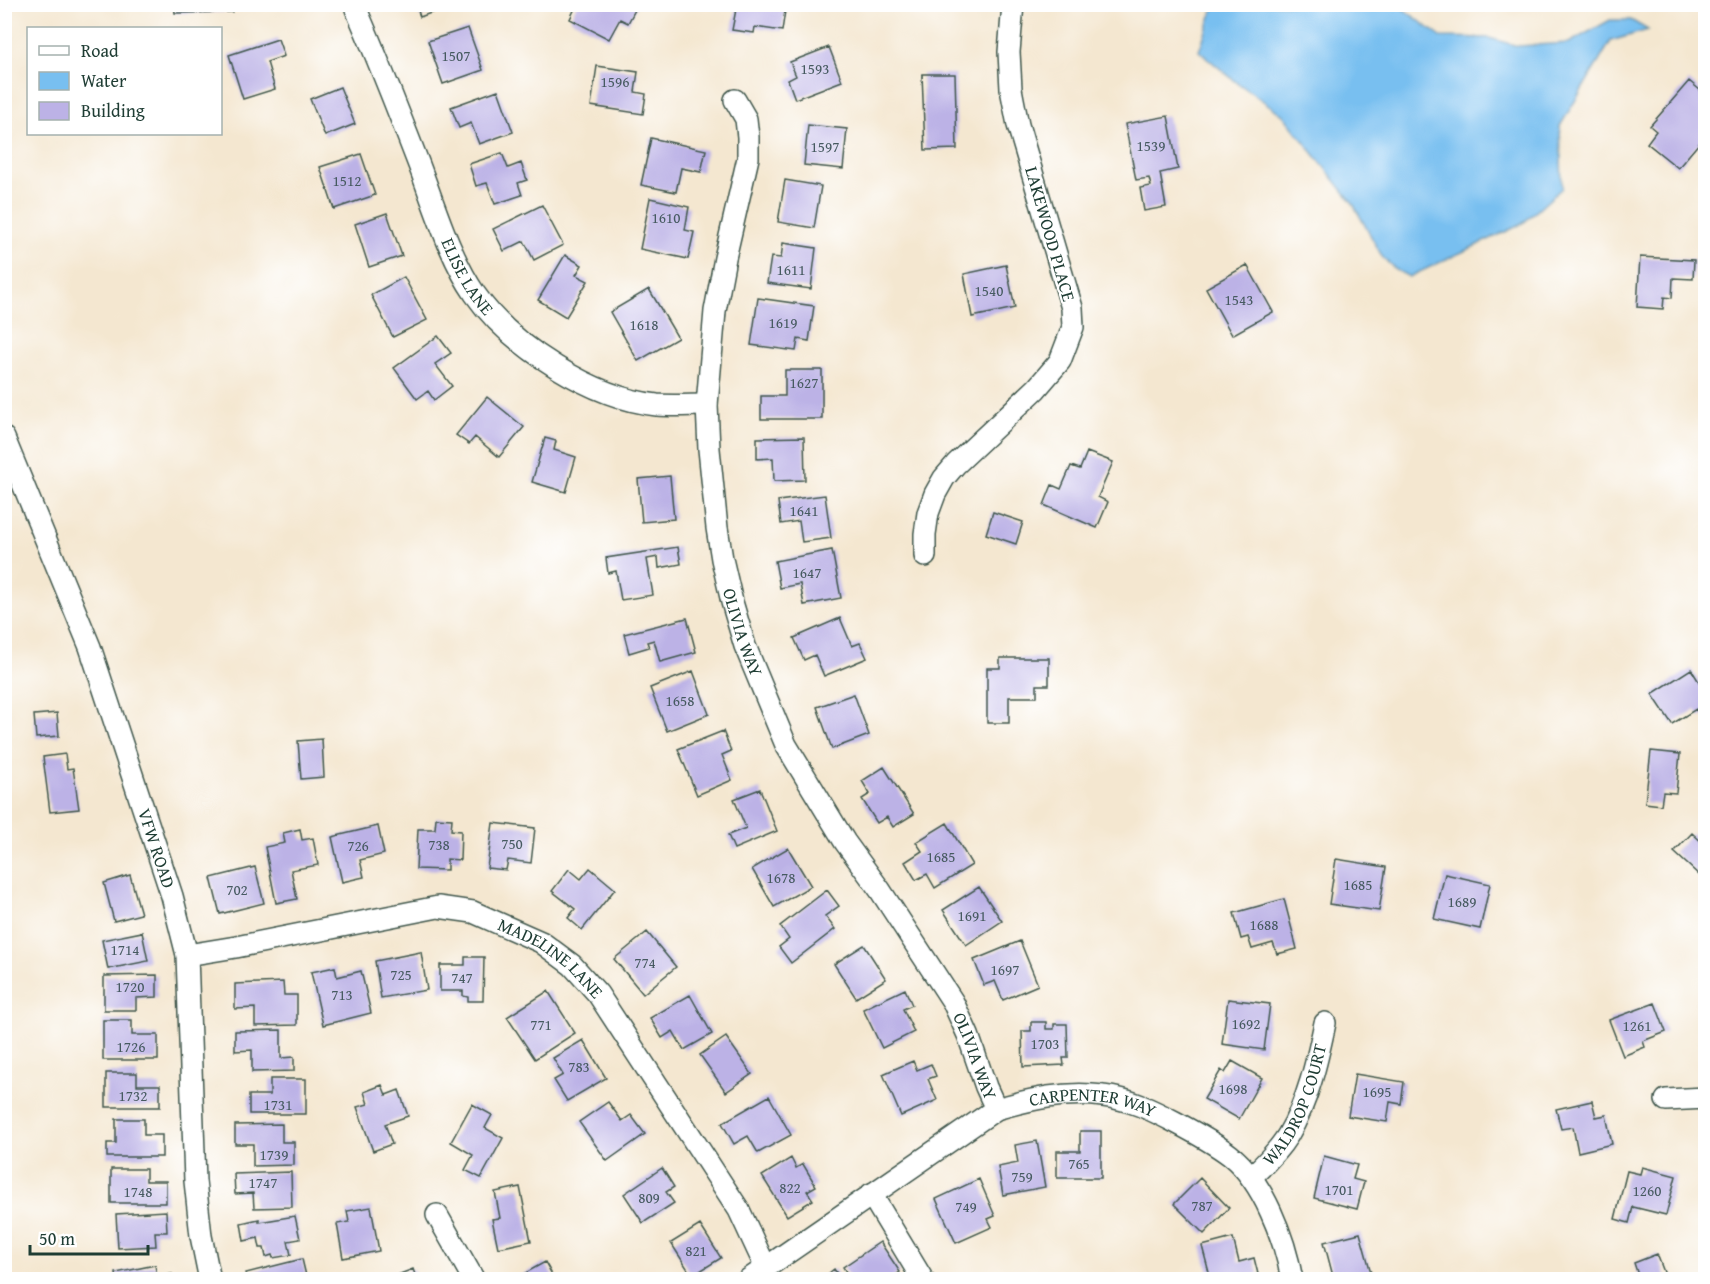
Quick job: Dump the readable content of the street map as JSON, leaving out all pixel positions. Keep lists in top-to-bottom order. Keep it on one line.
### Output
{"streets":{"street":["LAKEWOOD PLACE","ELISE LANE","OLIVIA WAY","VFW ROAD","MADELINE LANE","WALDROP COURT","CARPENTER WAY"]},"crossings":[["ELISE LANE","OLIVIA WAY"],["OLIVIA WAY","CARPENTER WAY"],["VFW ROAD","MADELINE LANE"],["MADELINE LANE","CARPENTER WAY"],["WALDROP COURT","CARPENTER WAY"]],"house_numbers":["1507","1593","1596","1539","1597","1512","1610","1611","1540","1543","1619","1618","1627","1641","1647","1658","750","738","726","1685","1678","1685","702","1689","1691","1688","1714","774","1697","725","747","1720","713","1692","771","1261","1703","1726","783","1698","1695","1732","1731","1739","765","759","1747","822","1701","1260","1748","809","787","749","821"],"legend":["Road","Water","Building"],"scale_bar":"50 m"}
